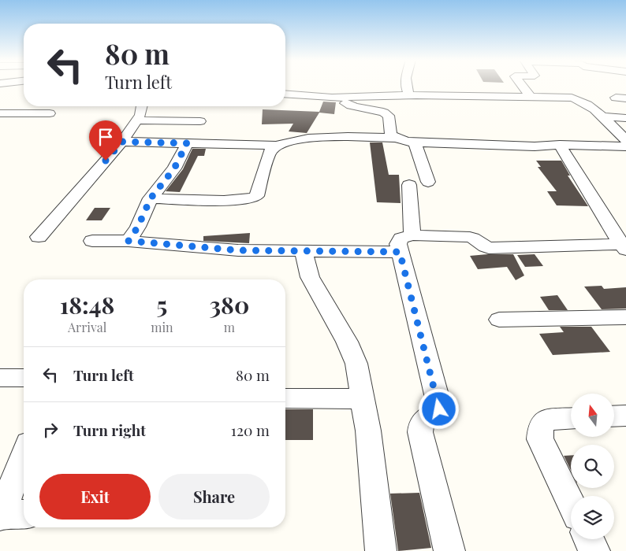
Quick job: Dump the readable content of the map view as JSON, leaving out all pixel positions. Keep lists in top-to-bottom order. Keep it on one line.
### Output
{"north":"top","page":{"turn":["80 m","Turn left"],"eta":["18:48","Arrival","5","min","380","m"],"list":[{"name":"Turn left","value":"80 m"},{"name":"Turn right","value":"120 m"}],"buttons":["Exit","Share"]}}
